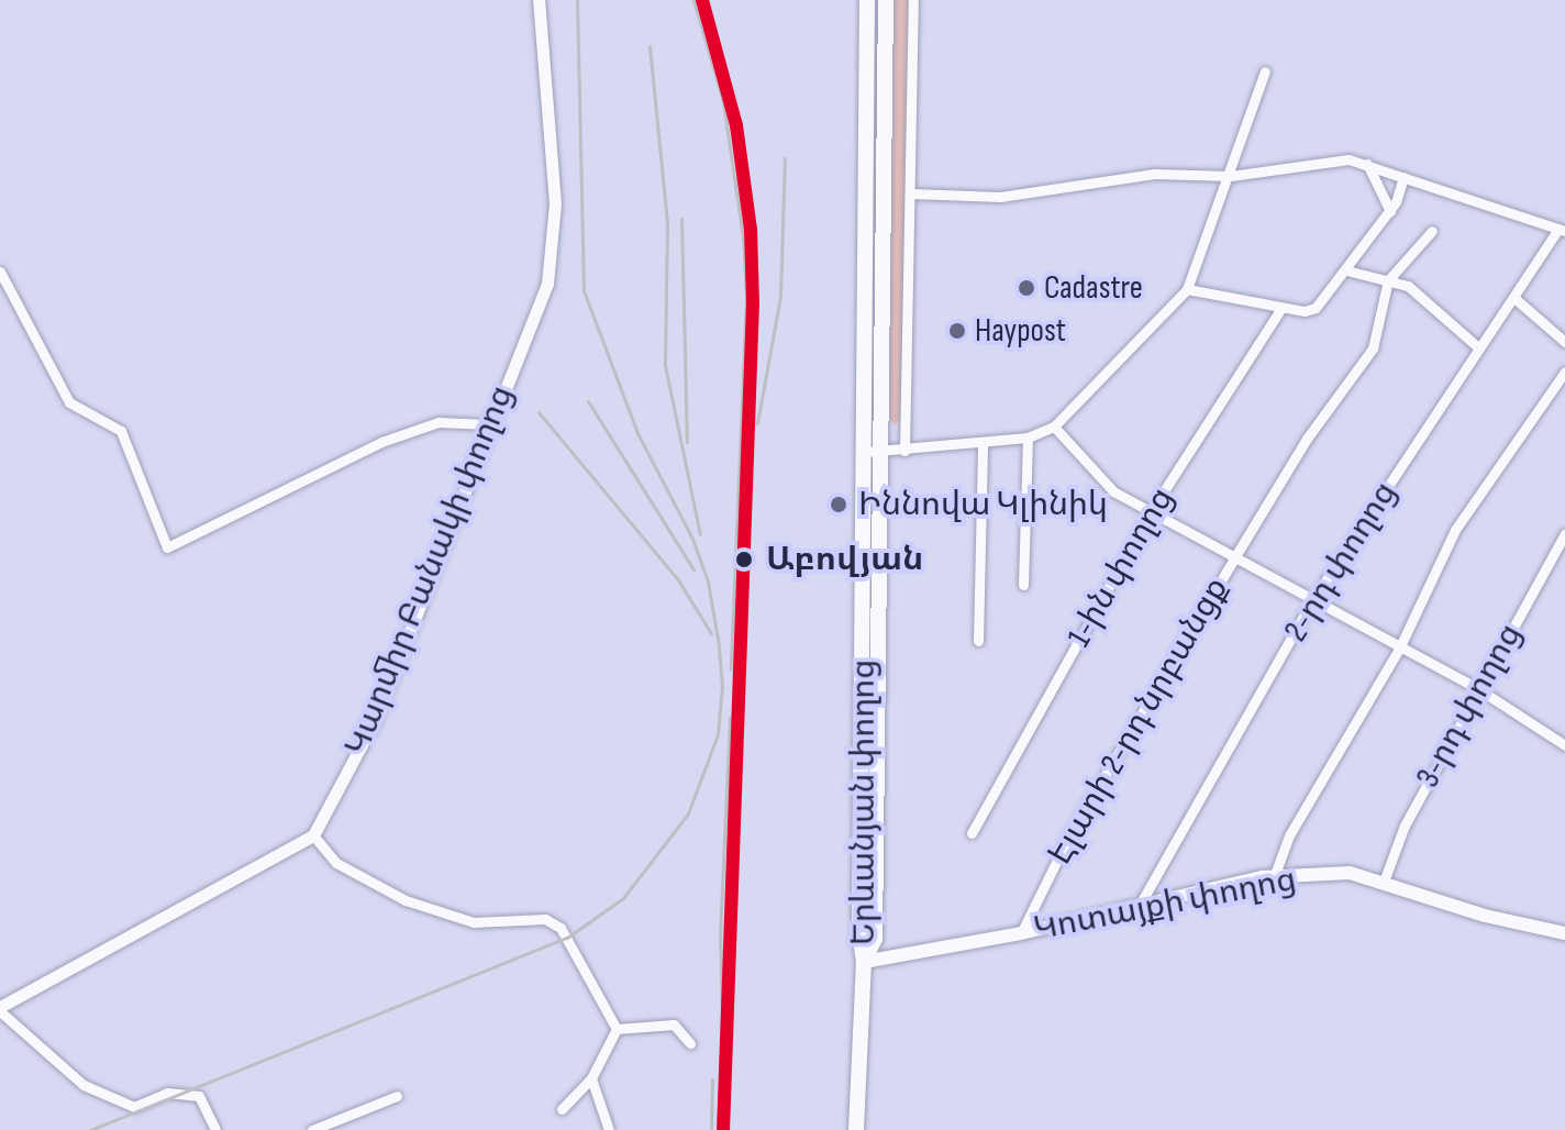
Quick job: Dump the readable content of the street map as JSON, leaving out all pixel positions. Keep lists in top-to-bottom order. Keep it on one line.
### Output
{"streets":{"main road":["Երևանյան փողոց","Կոտայքի փողոց"],"street":["2-րդ փողոց","1-ին փողոց","Կարմիր Բանակի փողոց","3-րդ փողոց","Էլարի 2-րդ նրբանցք"]},"crossings":[["2-րդ փողոց","Կոտայքի փողոց"],["3-րդ փողոց","Կոտայքի փողոց"],["Էլարի 2-րդ նրբանցք","Կոտայքի փողոց"],["Երևանյան փողոց","Կոտայքի փողոց"]],"places":["Cadastre","Haypost","Իննովա Կլինիկ","Աբովյան"]}
